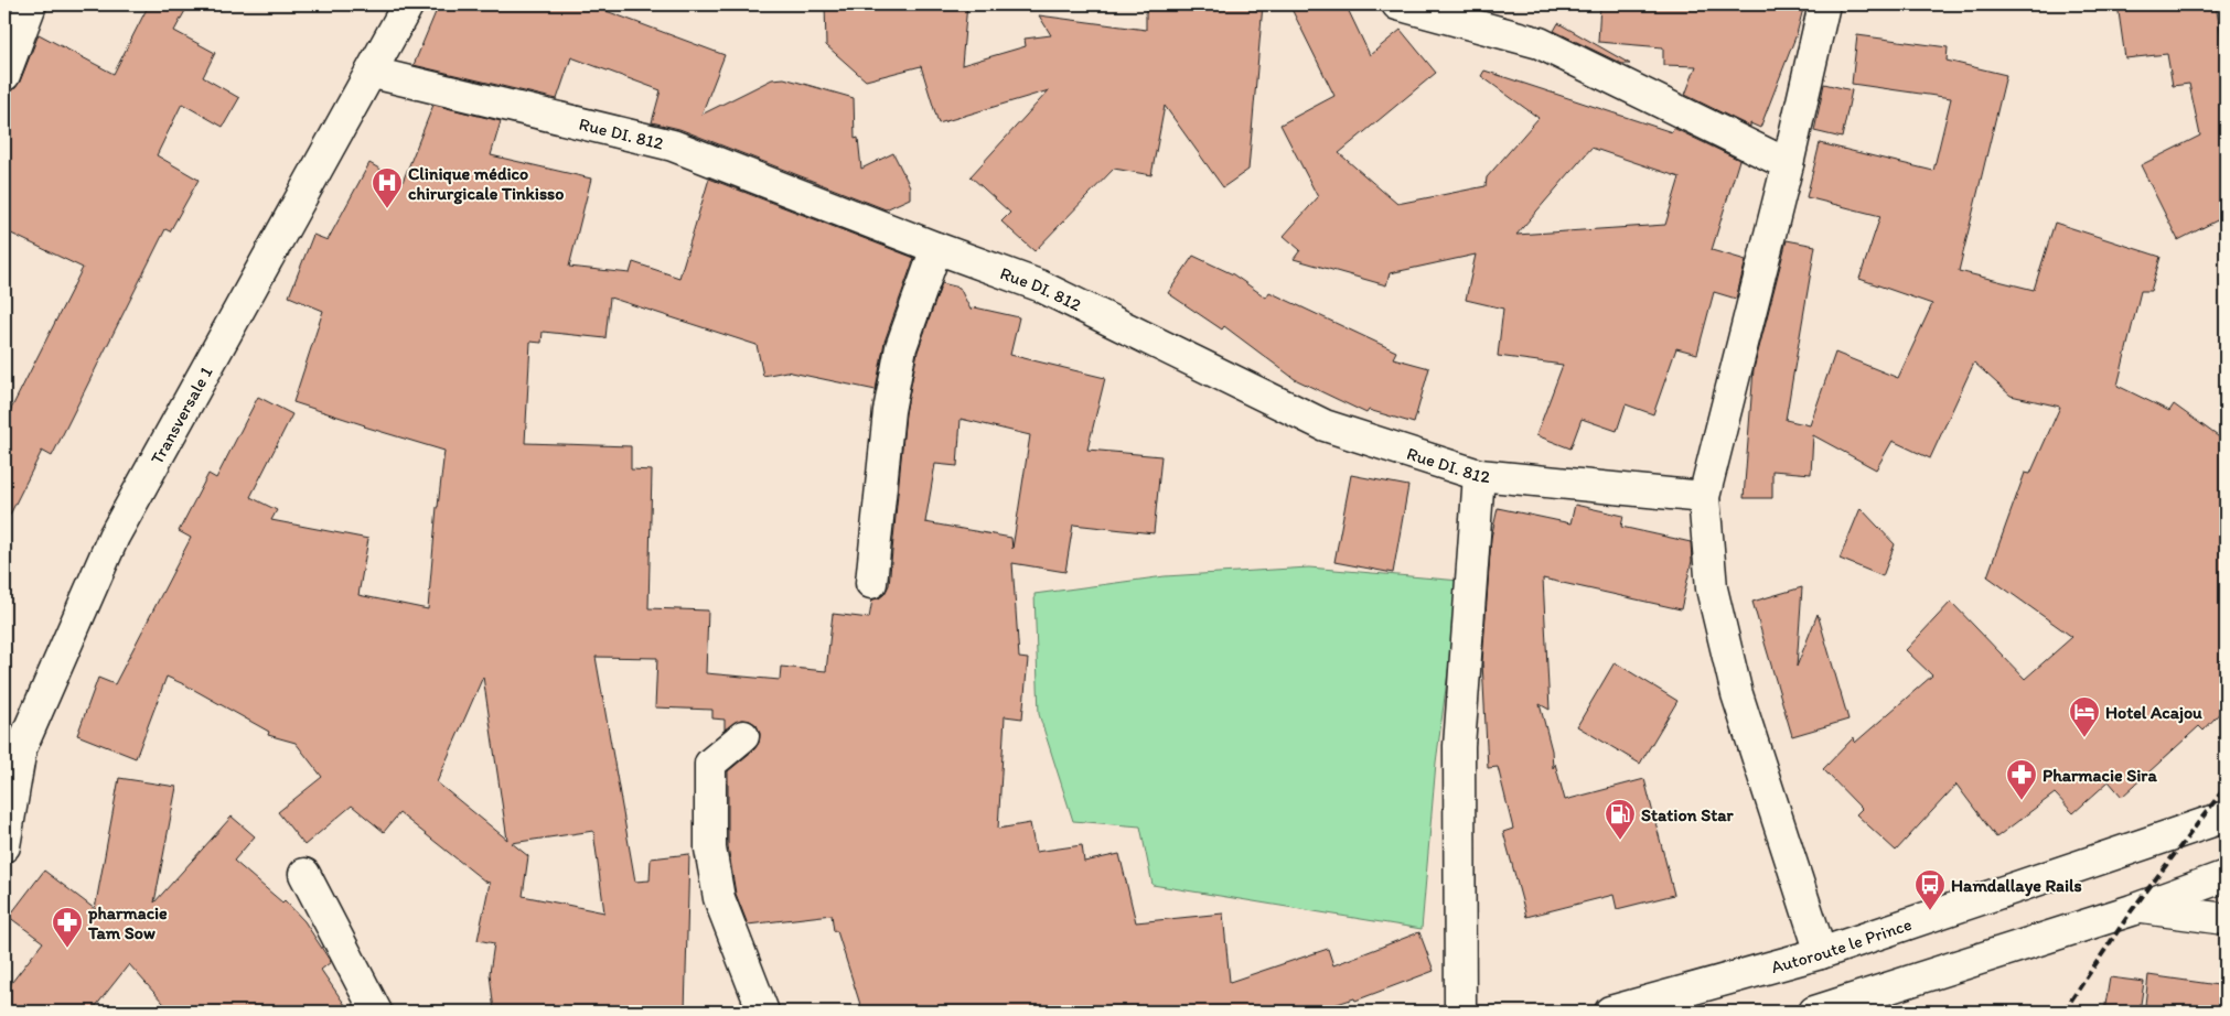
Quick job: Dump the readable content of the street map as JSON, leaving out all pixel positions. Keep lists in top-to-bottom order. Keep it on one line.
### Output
{"streets":{"street":["Rue DI. 812","Transversale 1","Autoroute le Prince"]},"crossings":[["Rue DI. 812","Transversale 1"]],"places":{"hospital":["Clinique médico chirurgicale Tinkisso"],"hotel":["Hotel Acajou"],"pharmacy":["Pharmacie Sira","pharmacie Tam Sow"],"fuel station":["Station Star"],"bus stop":["Hamdallaye Rails"]}}
